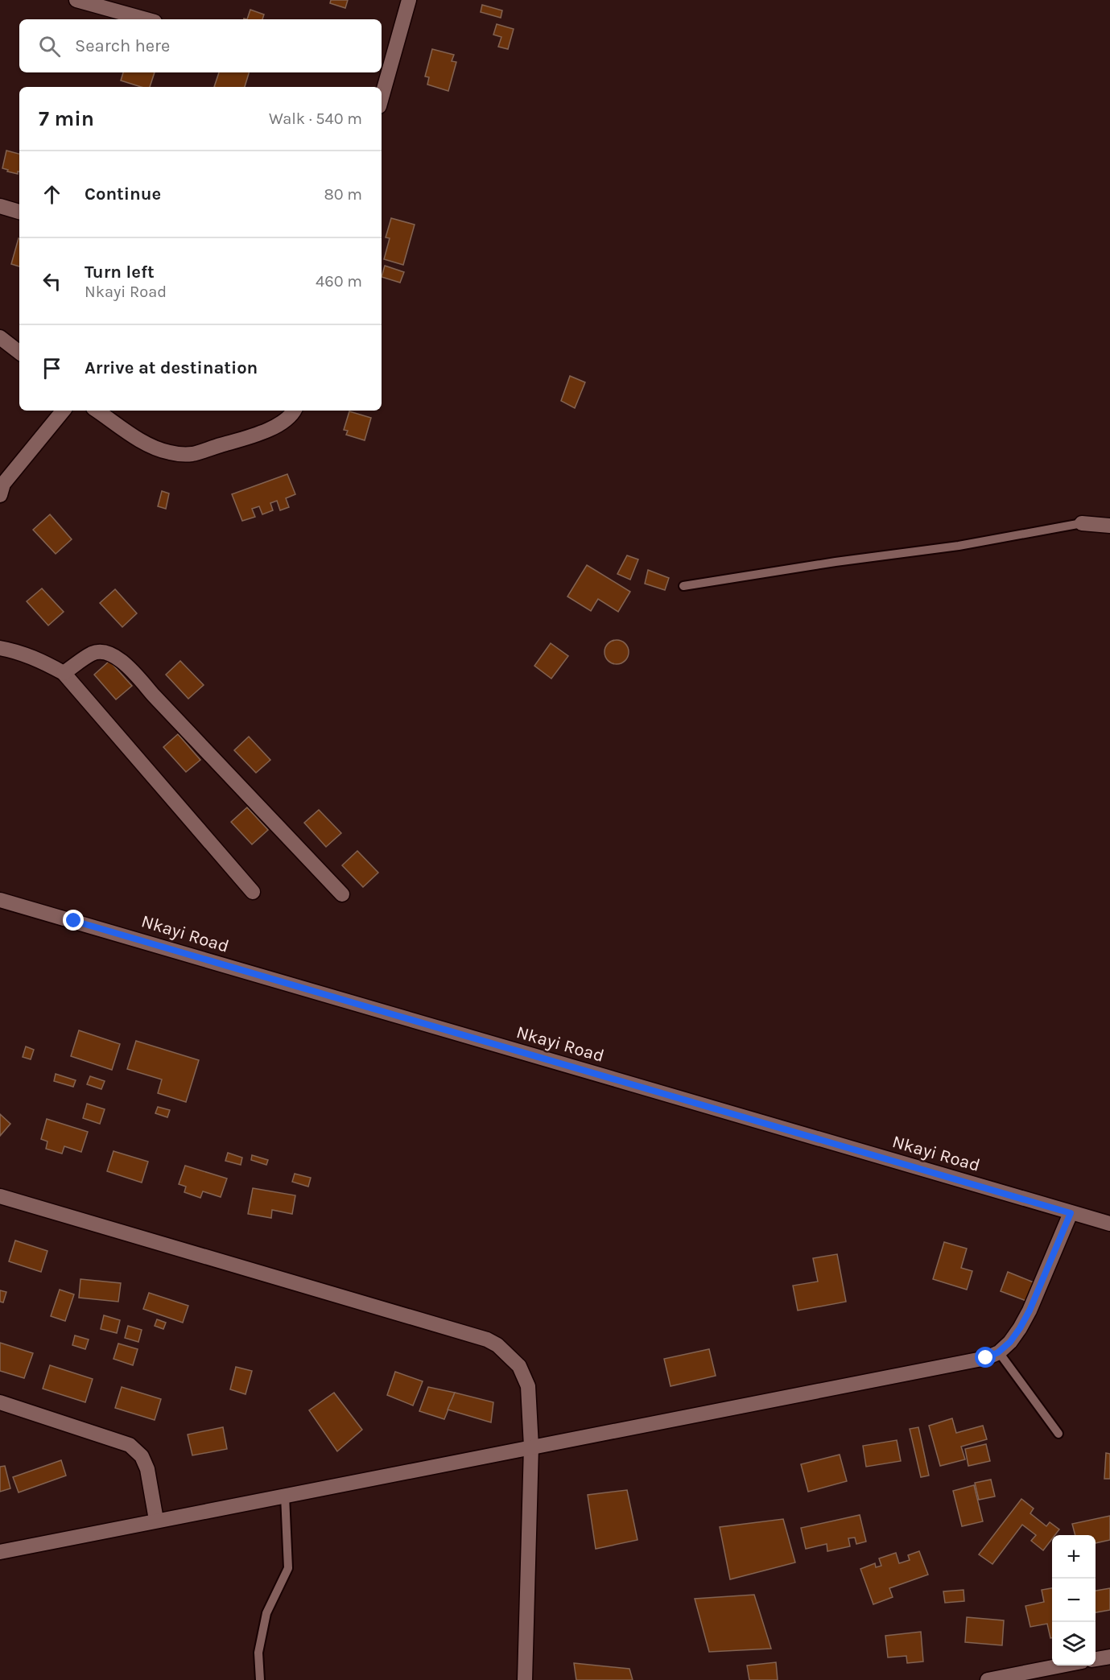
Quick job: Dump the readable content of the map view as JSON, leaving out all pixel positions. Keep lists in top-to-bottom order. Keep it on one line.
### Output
{"streets":{"street":["Nkayi Road"]},"page":{"search":"Search here","heading":["7 min","Walk · 540 m"],"list":[["Continue","80 m"],["Turn left","Nkayi Road","460 m"],"Arrive at destination"],"map_buttons":["+","−"]}}
